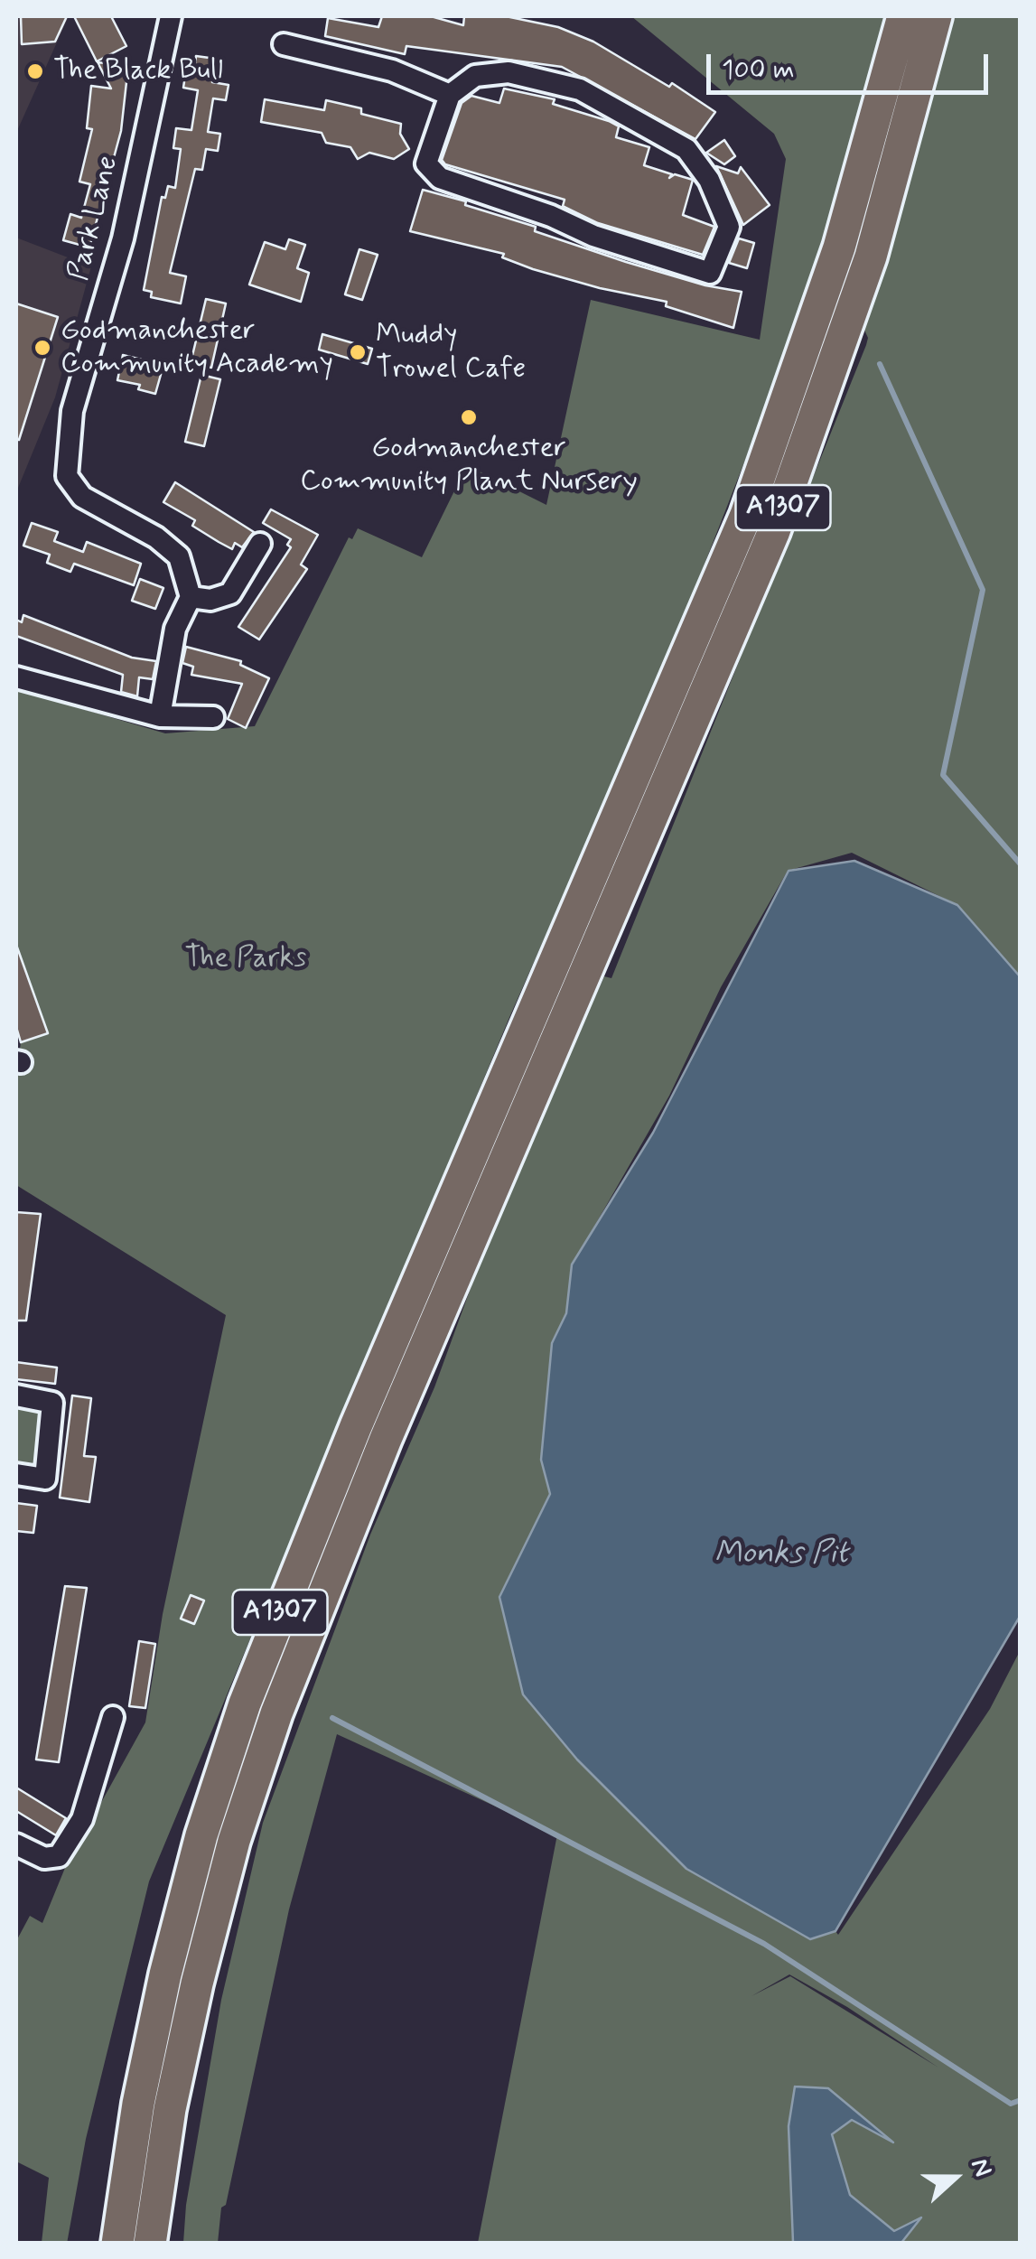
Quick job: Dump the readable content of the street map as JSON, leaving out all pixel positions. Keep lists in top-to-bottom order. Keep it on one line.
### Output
{"streets":{"main road":["A1307"],"street":["Park Lane"]},"water":["Monks Pit"],"parks":["The Parks"],"places":["The Black Bull","Godmanchester Community Academy","Muddy Trowel Cafe","Godmanchester Community Plant Nursery"],"scale_bar":"100 m","north":"right"}
